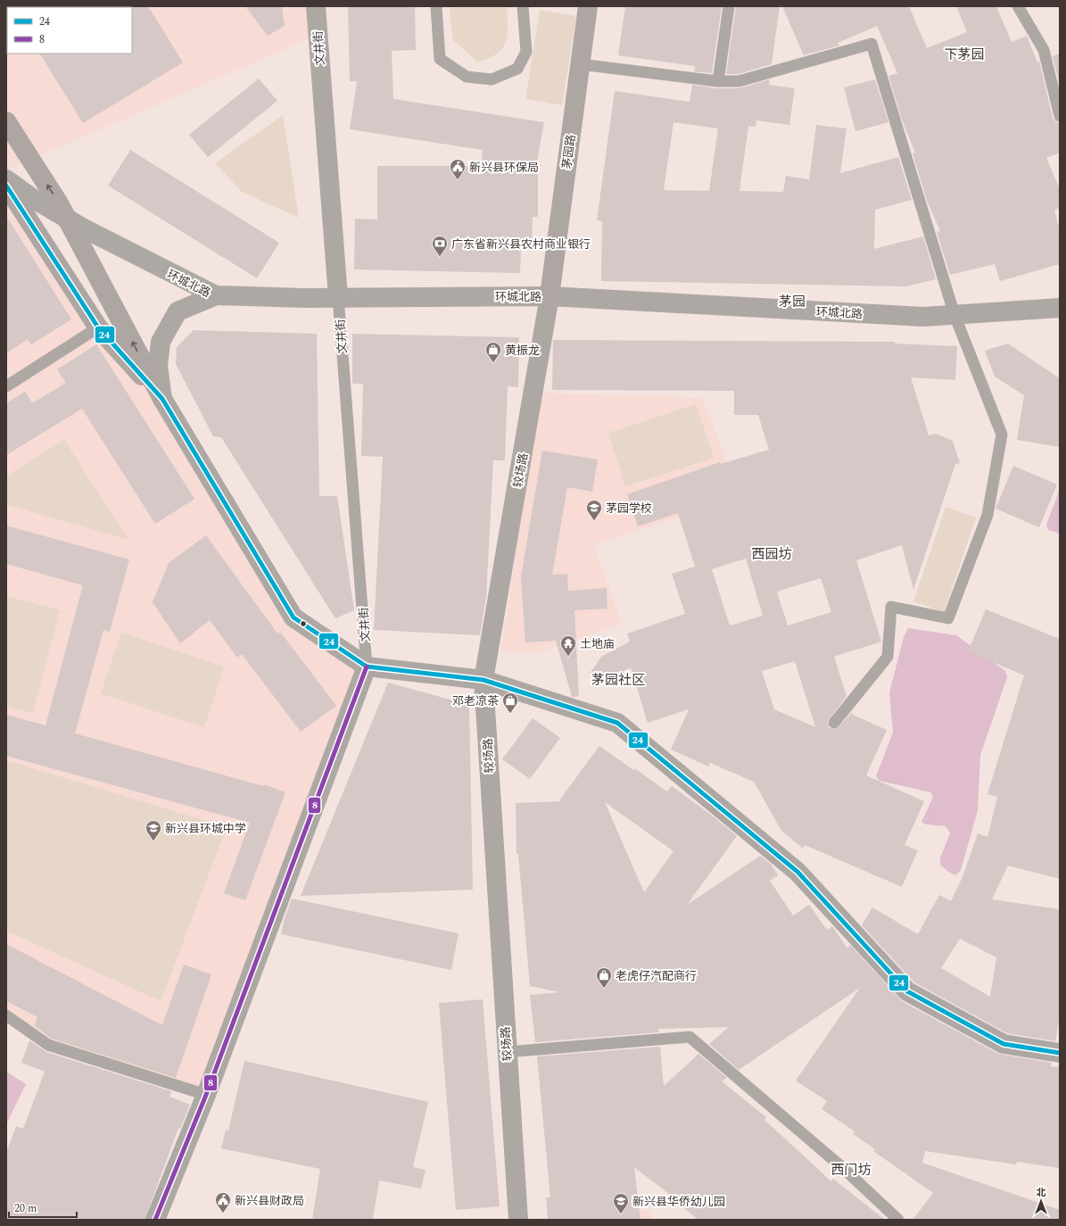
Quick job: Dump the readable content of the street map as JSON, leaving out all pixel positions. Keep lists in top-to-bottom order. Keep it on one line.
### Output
{"streets":{"main road":["茅园路"],"street":["文井街","环城北路","较场路"]},"crossings":[["文井街","环城北路"],["茅园路","环城北路"],["茅园路","较场路"],["环城北路","较场路"]],"districts":["下茅园","茅园","西园坊","茅园社区","西门坊"],"places":{"public building":["新兴县环保局","新兴县财政局"],"bank":["广东省新兴县农村商业银行"],"shop":["黄振龙","邓老凉茶","老虎仔汽配商行"],"school or university":["茅园学校","新兴县环城中学","新兴县华侨幼儿园"],"temple":["土地庙"]},"lines":["transit line 24","transit line 8"],"legend":["24","8"],"scale_bar":"20 m","north":"top"}
